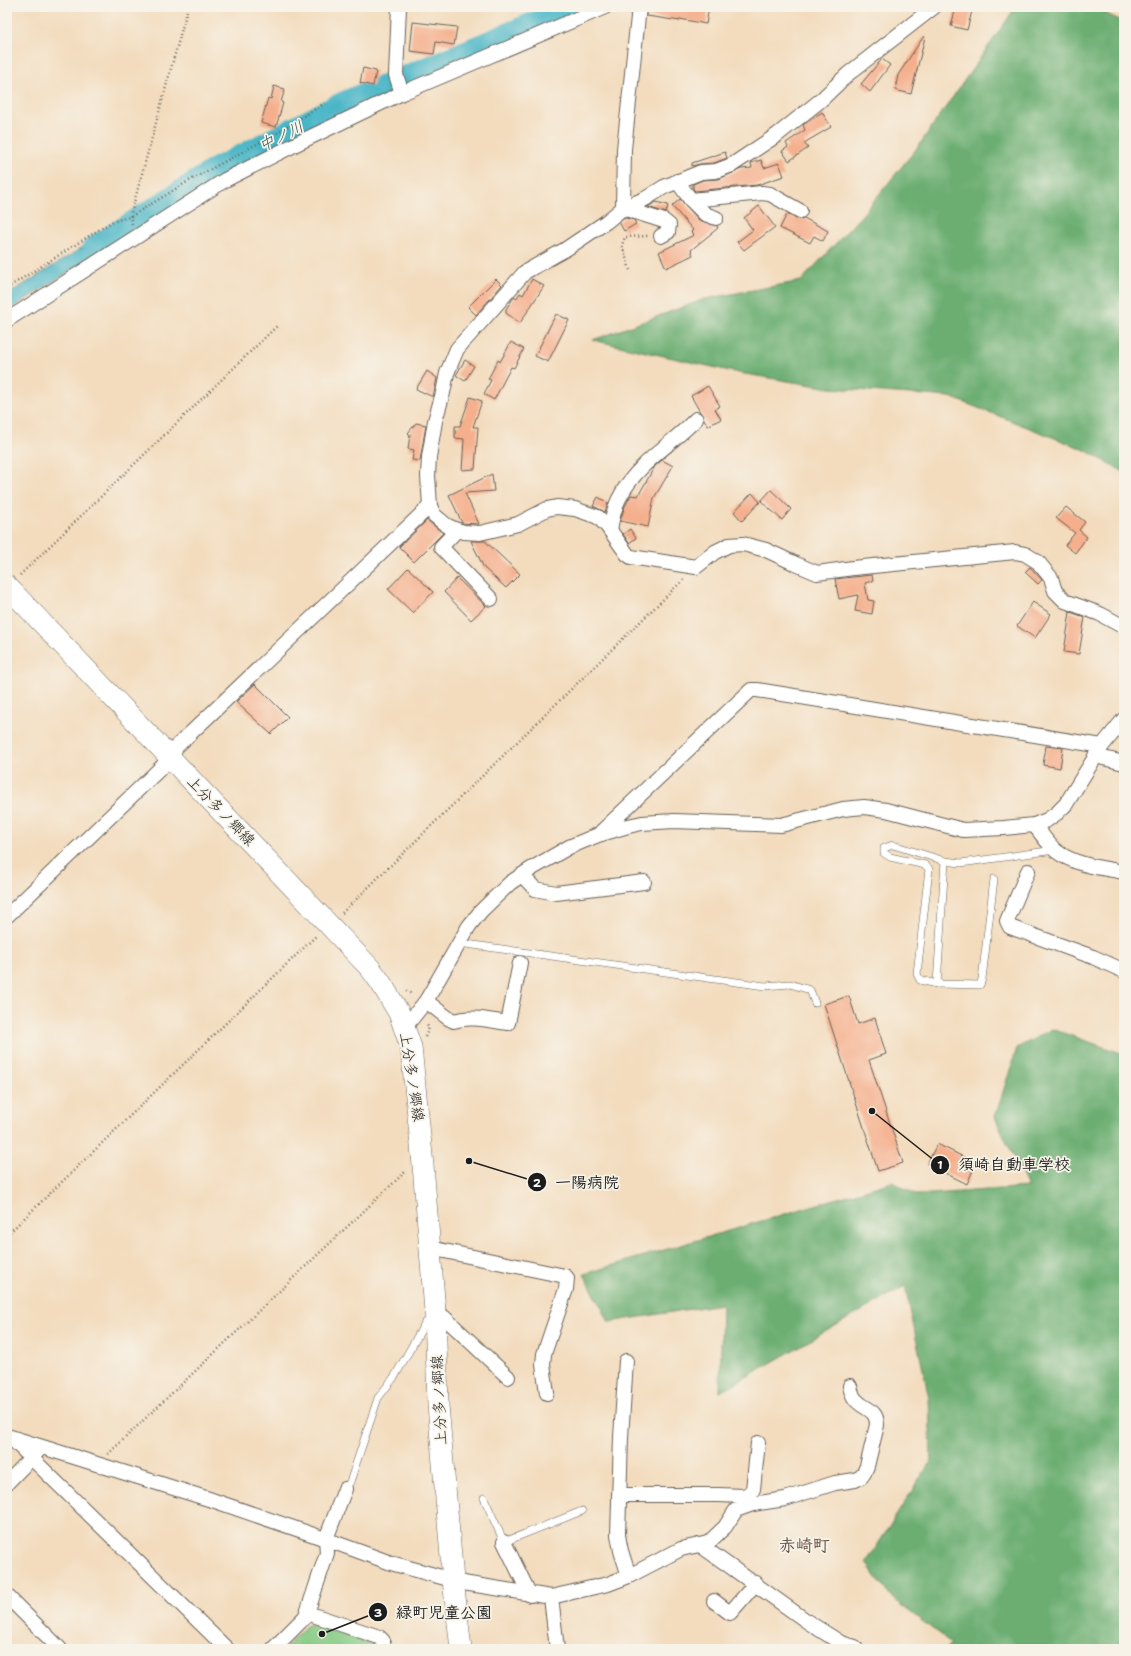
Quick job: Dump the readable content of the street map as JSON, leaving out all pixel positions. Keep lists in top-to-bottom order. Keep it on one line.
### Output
{"streets":{"main road":["上分多ノ郷線"]},"districts":["赤崎町"],"water":["中ノ川"],"places":["須崎自動車学校","一陽病院","緑町児童公園"]}
